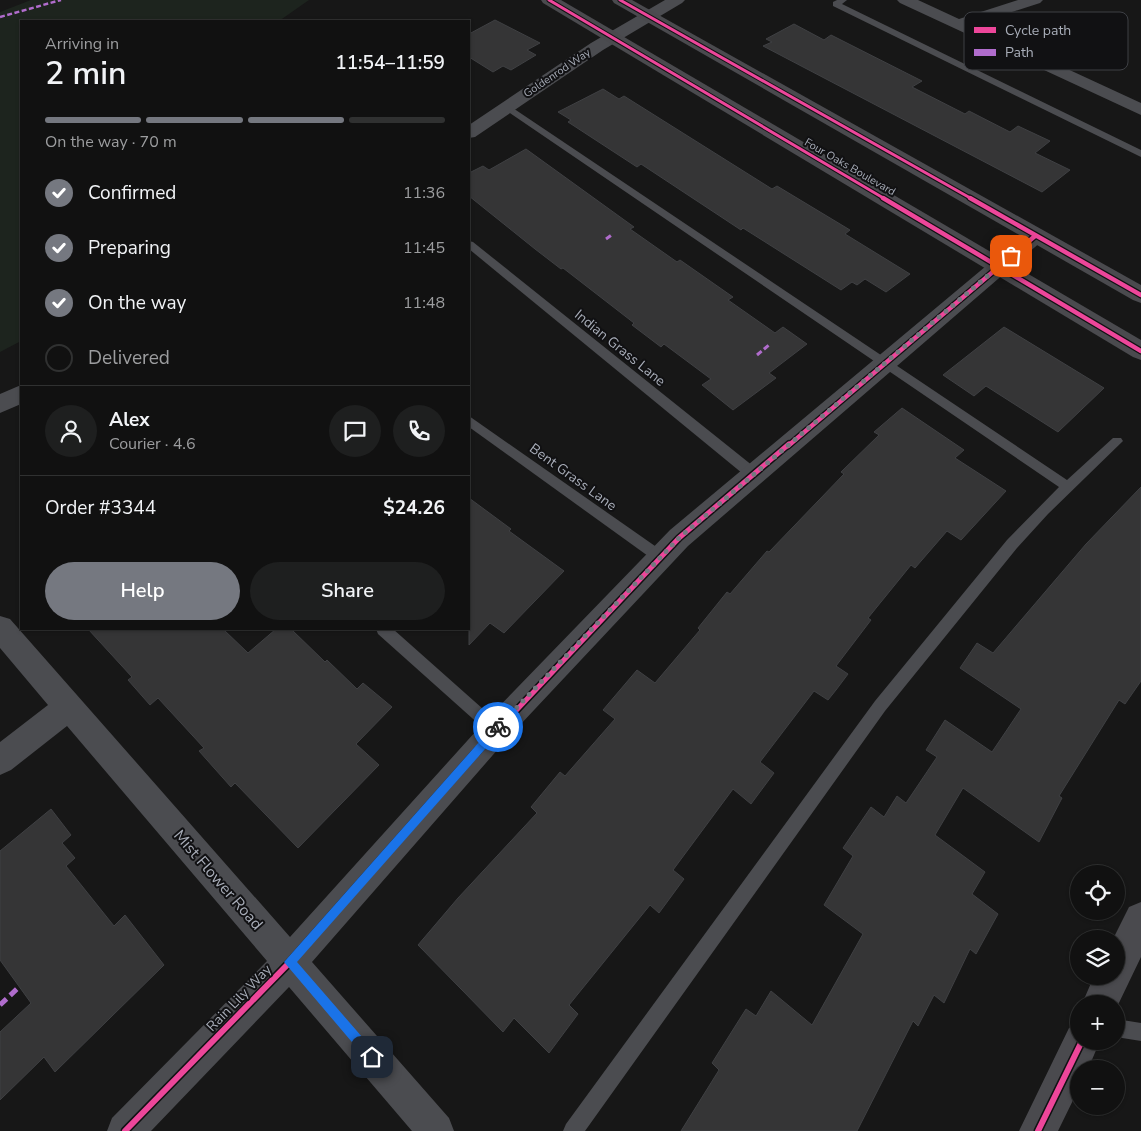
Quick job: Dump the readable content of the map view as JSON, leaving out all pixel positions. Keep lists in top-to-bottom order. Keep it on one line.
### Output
{"streets":{"street":["Goldenrod Way","Four Oaks Boulevard","Mist Flower Road","Rain Lily Way"],"lane":["Indian Grass Lane","Bent Grass Lane"]},"crossings":[["Goldenrod Way","Four Oaks Boulevard"],["Four Oaks Boulevard","Rain Lily Way"],["Indian Grass Lane","Rain Lily Way"],["Bent Grass Lane","Rain Lily Way"],["Mist Flower Road","Rain Lily Way"]],"legend":["Cycle path","Path"],"page":{"heading":["2 min","Arriving in","11:54–11:59"],"panel":["Alex","Courier · 4.6","Order #3344","$24.26"],"bar":"On the way · 70 m","list":[["Confirmed","11:36"],["Preparing","11:45"],["On the way","11:48"],"Delivered"],"buttons":["Help","Share"],"map_buttons":["+","−"]}}
